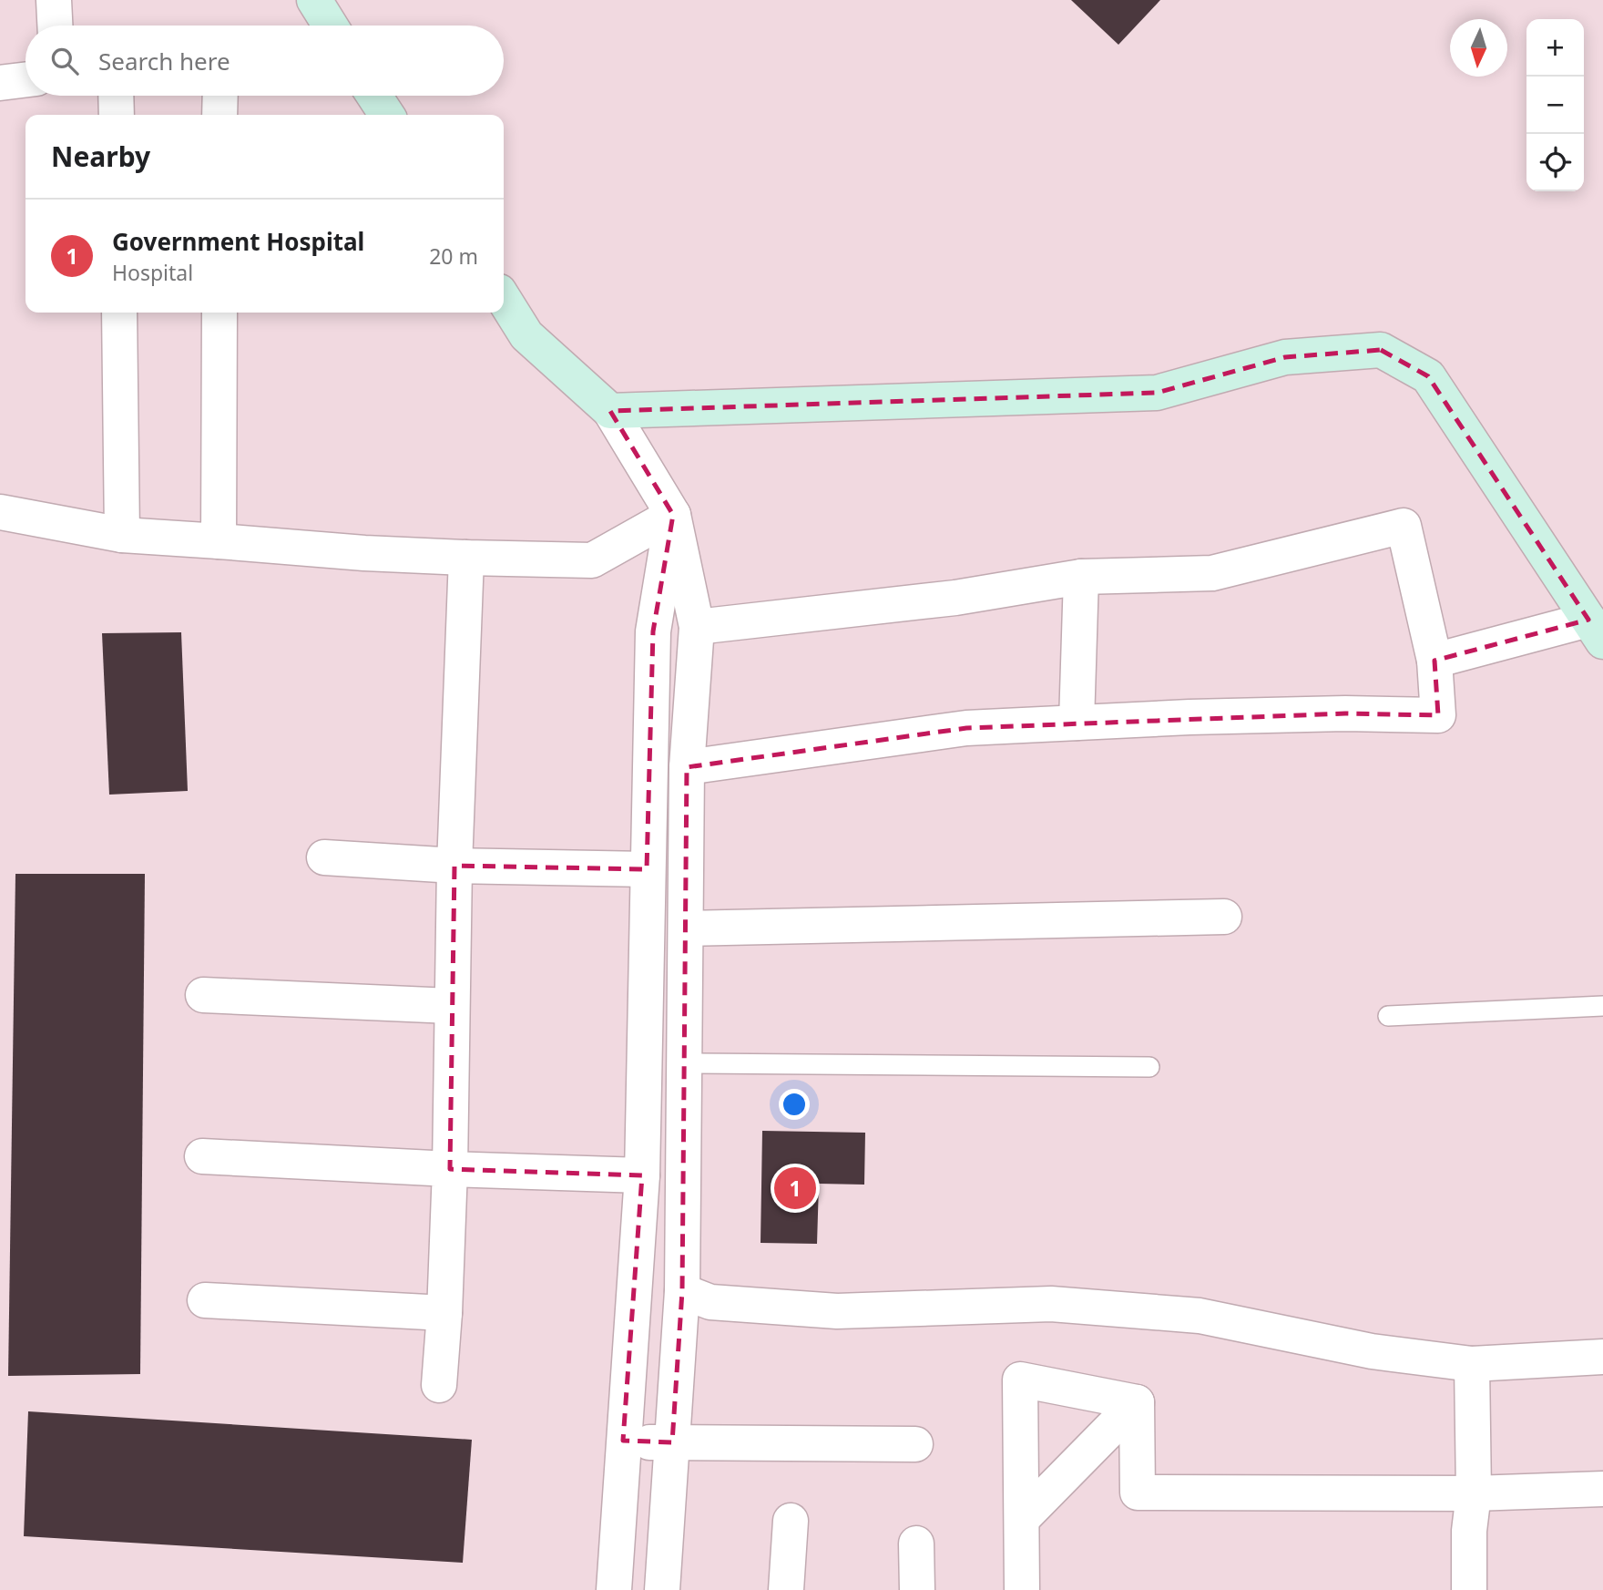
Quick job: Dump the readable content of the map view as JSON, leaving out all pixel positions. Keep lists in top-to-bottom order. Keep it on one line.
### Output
{"north":"bottom","page":{"map_buttons":["+","−"],"search":"Search here","heading":"Nearby","list":[{"mark":"1","name":"Government Hospital","note":"Hospital","value":"20 m"}],"pins":"1"}}
